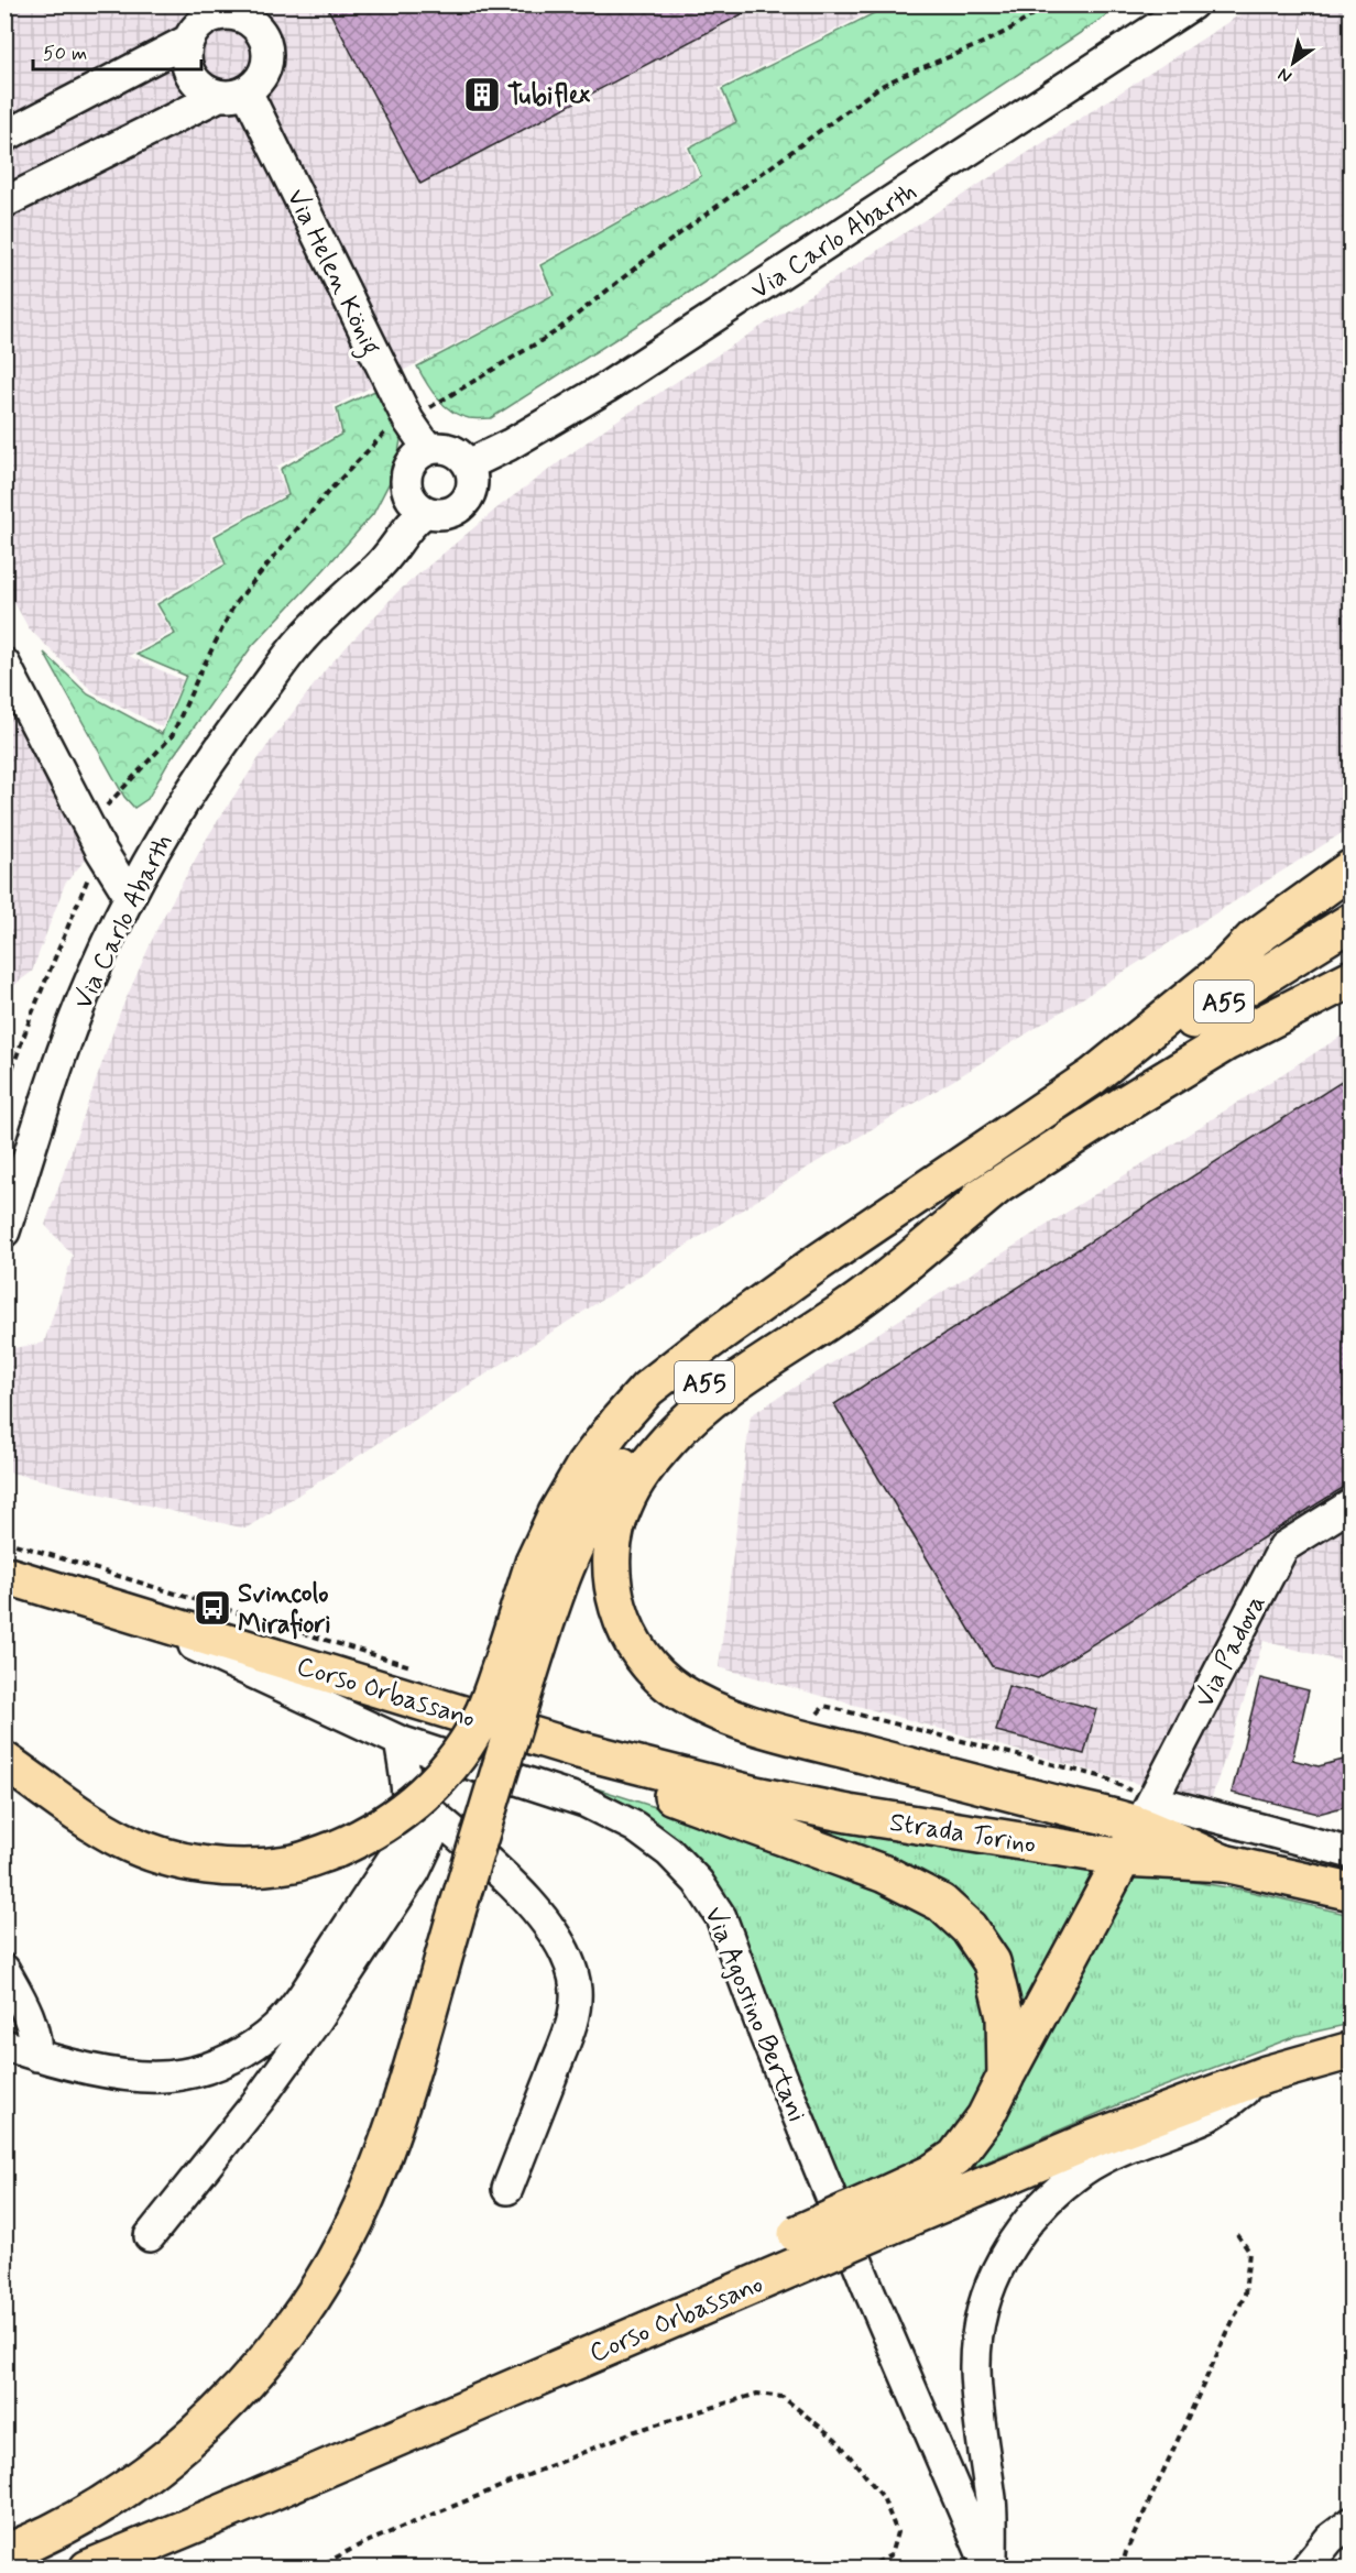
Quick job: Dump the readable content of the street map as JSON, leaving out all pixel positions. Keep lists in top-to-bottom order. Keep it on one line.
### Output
{"streets":{"main road":["A55","Corso Orbassano","Strada Torino"],"street":["Via Carlo Abarth","Via Helen König","Via Padova","Via Agostino Bertani"]},"crossings":[["Via Carlo Abarth","Via Helen König"],["Corso Orbassano","Strada Torino"],["Corso Orbassano","Via Agostino Bertani"]],"places":{"building":["Tubiflex"],"bus stop":["Svincolo Mirafiori"]},"scale_bar":"50 m","north":"bottom left"}
